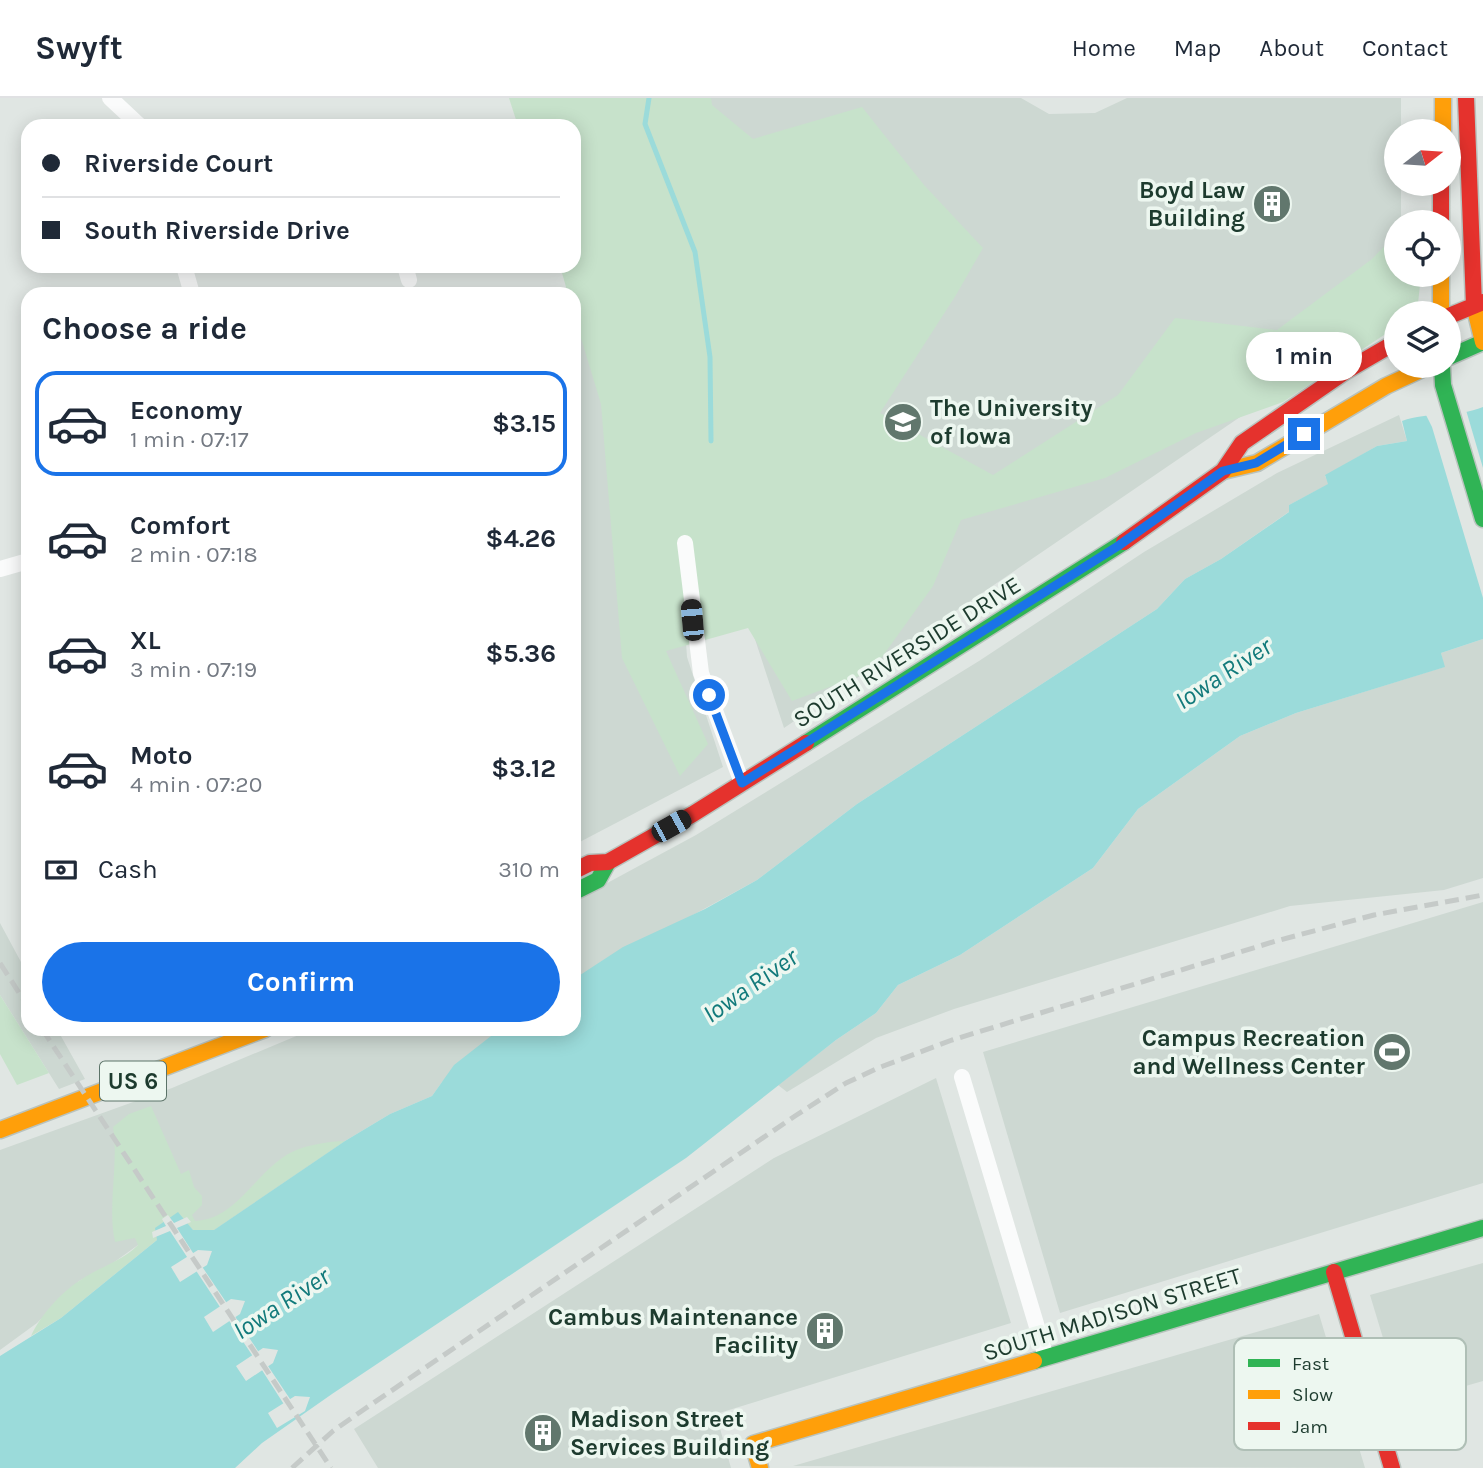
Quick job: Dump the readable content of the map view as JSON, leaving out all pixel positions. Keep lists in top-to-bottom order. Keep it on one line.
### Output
{"streets":{"main road":["SOUTH RIVERSIDE DRIVE","US 6","SOUTH MADISON STREET"]},"water":["Iowa River"],"places":{"building":["Boyd Law Building","Cambus Maintenance Facility","Madison Street Services Building"],"school or university":["The University of Iowa"],"sports":["Campus Recreation and Wellness Center"]},"legend":["Fast","Slow","Jam"],"north":"right","page":{"header":"Swyft","nav":["Home","Map","About","Contact"],"banner":["Riverside Court","South Riverside Drive"],"heading":"Choose a ride","bubble":"1 min","list":[{"name":"Economy","note":"1 min · 07:17","value":"$3.15"},{"name":"Comfort","note":"2 min · 07:18","value":"$4.26"},{"name":"XL","note":"3 min · 07:19","value":"$5.36"},{"name":"Moto","note":"4 min · 07:20","value":"$3.12"}],"pay":["Cash","310 m"],"buttons":"Confirm"}}
